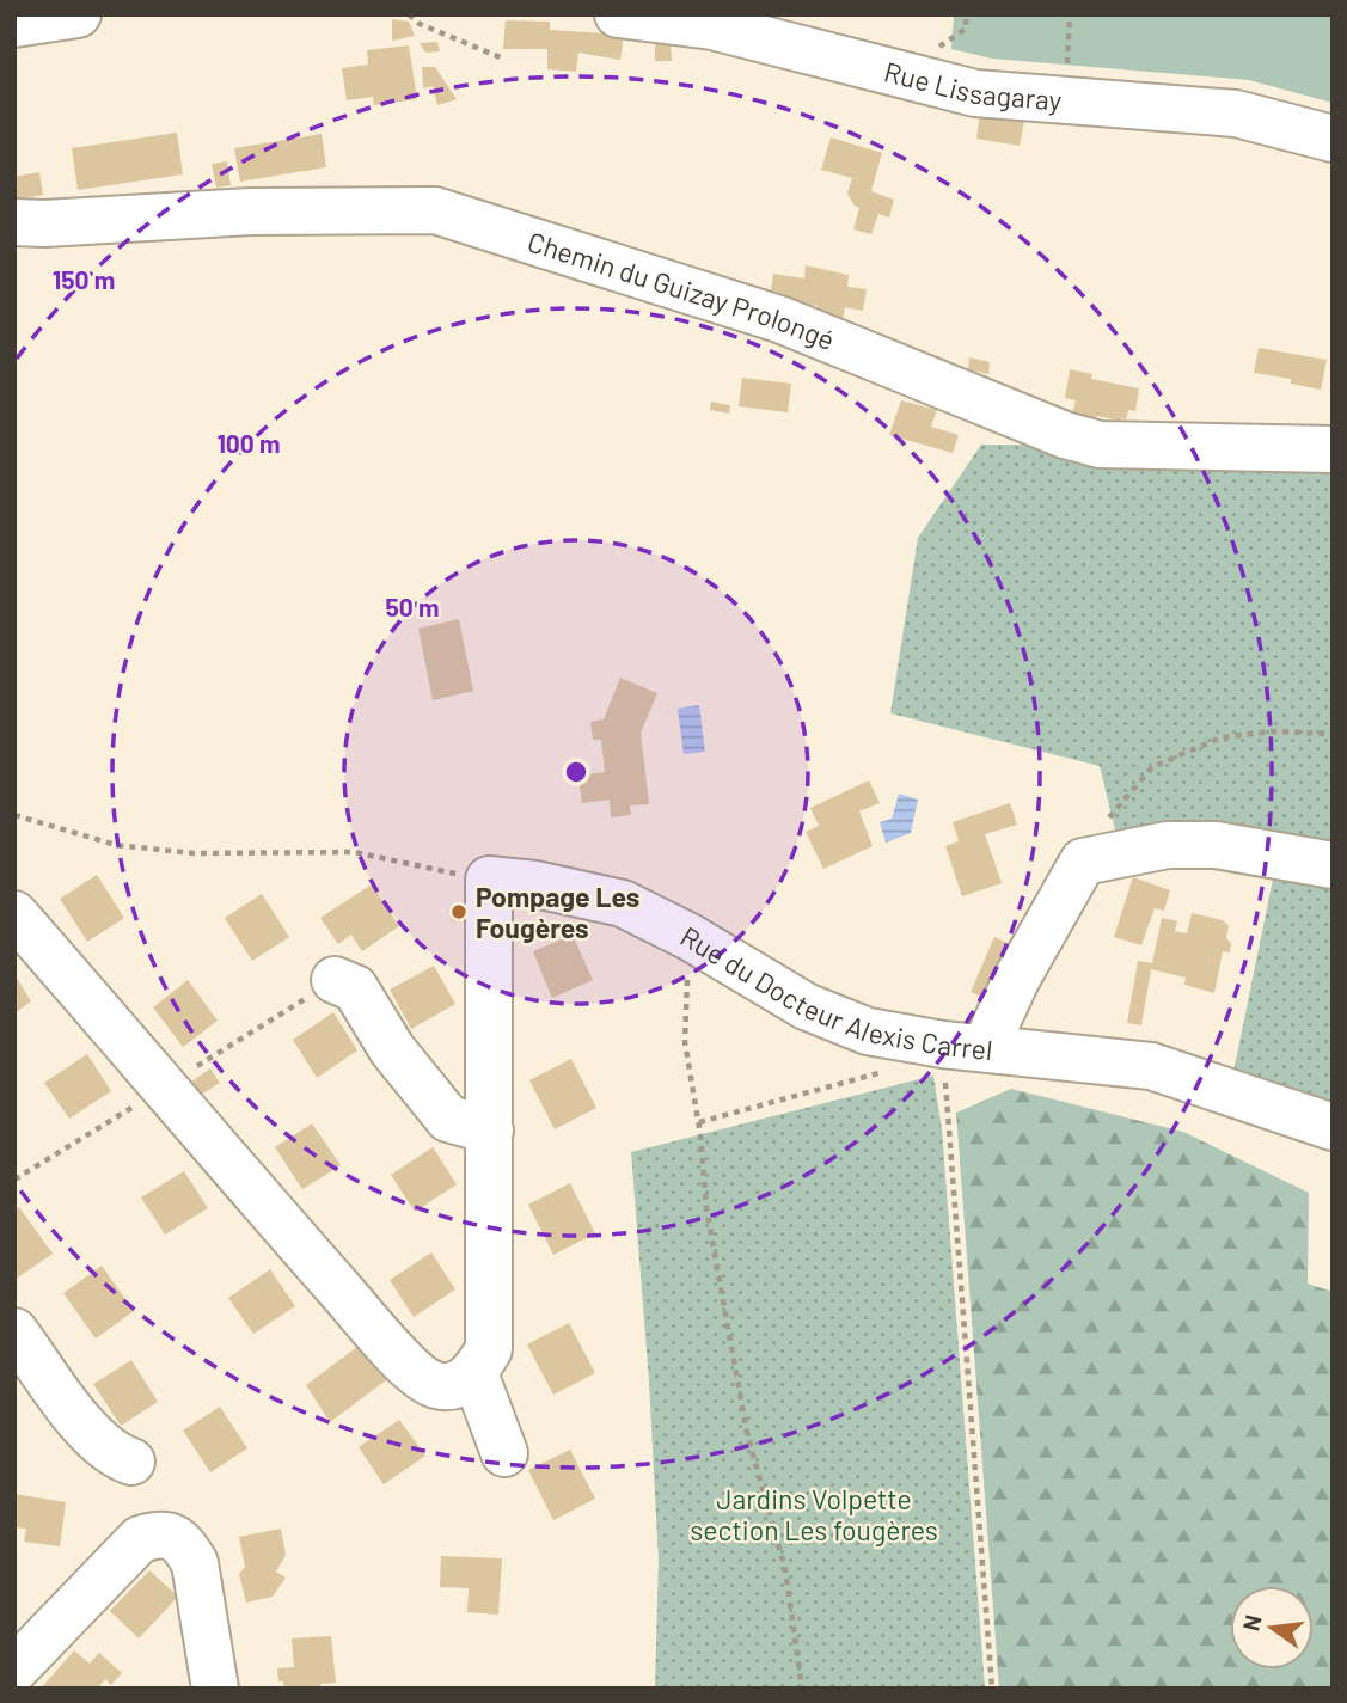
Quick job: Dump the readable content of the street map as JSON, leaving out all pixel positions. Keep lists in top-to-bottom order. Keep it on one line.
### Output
{"streets":{"street":["Rue Lissagaray","Chemin du Guizay Prolongé","Rue du Docteur Alexis Carrel"]},"parks":["Jardins Volpette section Les fougères"],"places":["Pompage Les Fougères"],"north":"left","rings":["150 m","100 m","50 m"]}
